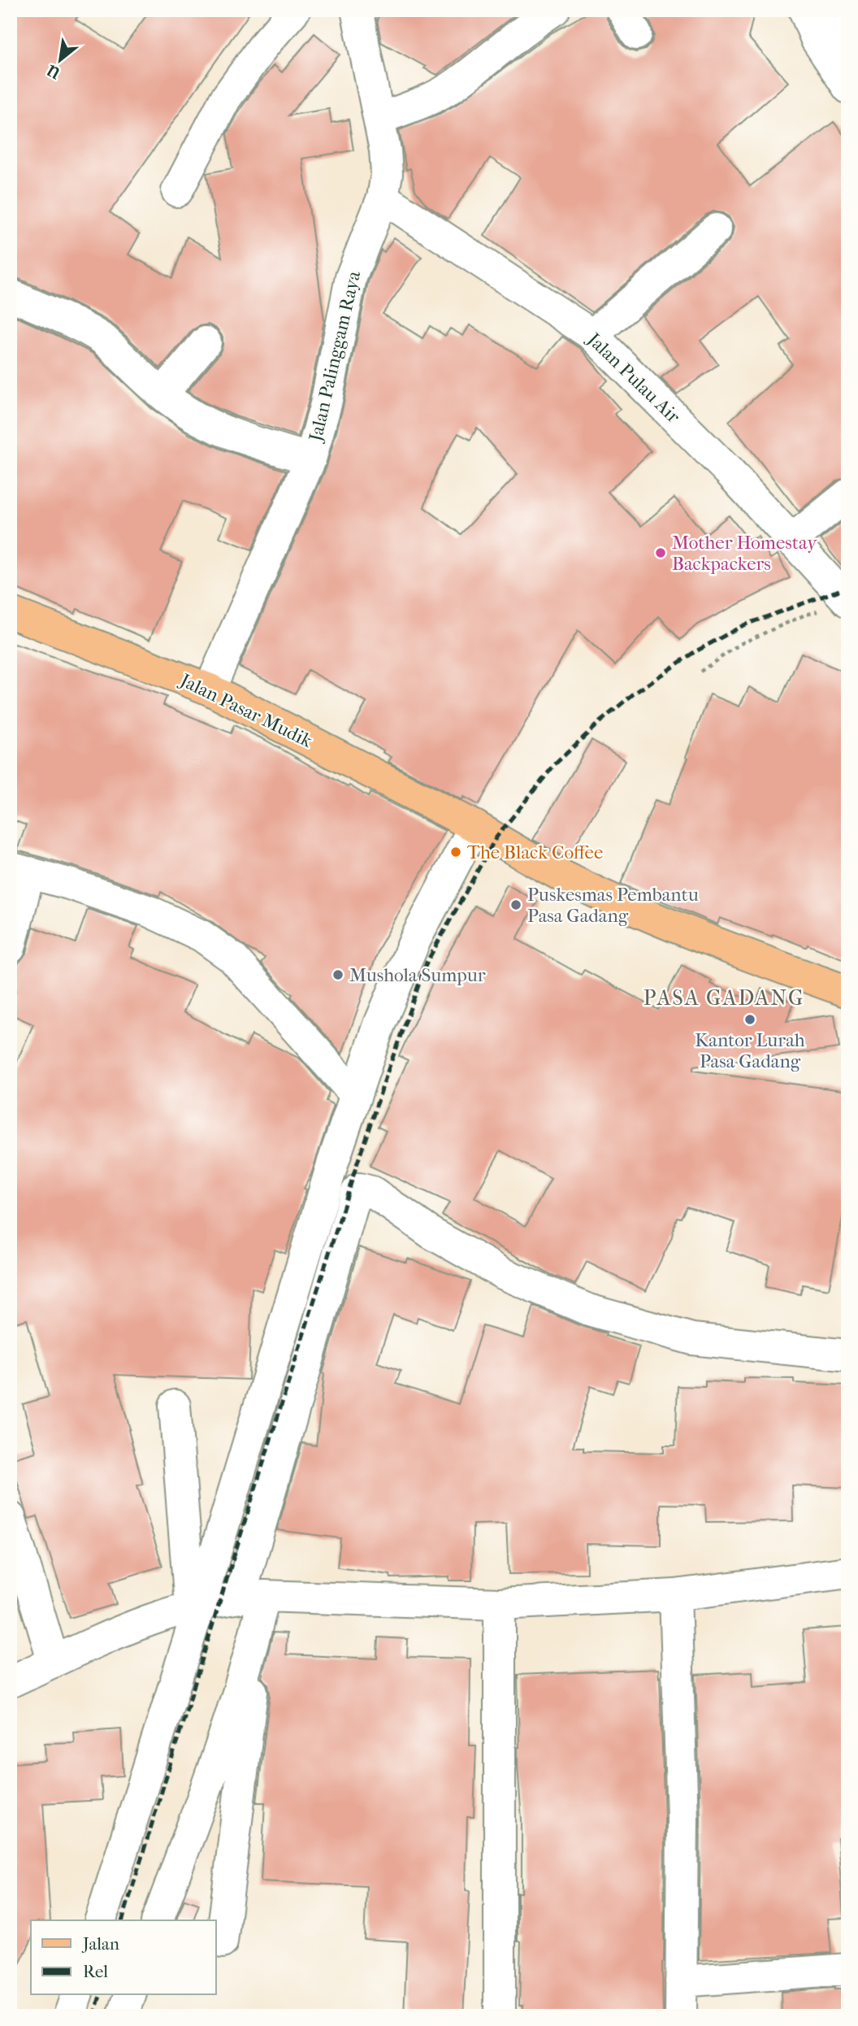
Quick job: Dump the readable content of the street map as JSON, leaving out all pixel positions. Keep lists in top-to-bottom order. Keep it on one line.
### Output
{"streets":{"main road":["Jalan Pasar Mudik"],"street":["Jalan Palinggam Raya","Jalan Pulau Air"]},"crossings":[["Jalan Palinggam Raya","Jalan Pulau Air"],["Jalan Palinggam Raya","Jalan Pasar Mudik"]],"districts":["PASA GADANG"],"places":["Mother Homestay Backpackers","The Black Coffee","Puskesmas Pembantu Pasa Gadang","Mushola Sumpur","Kantor Lurah Pasa Gadang"],"legend":["Jalan","Rel"],"north":"bottom left"}
